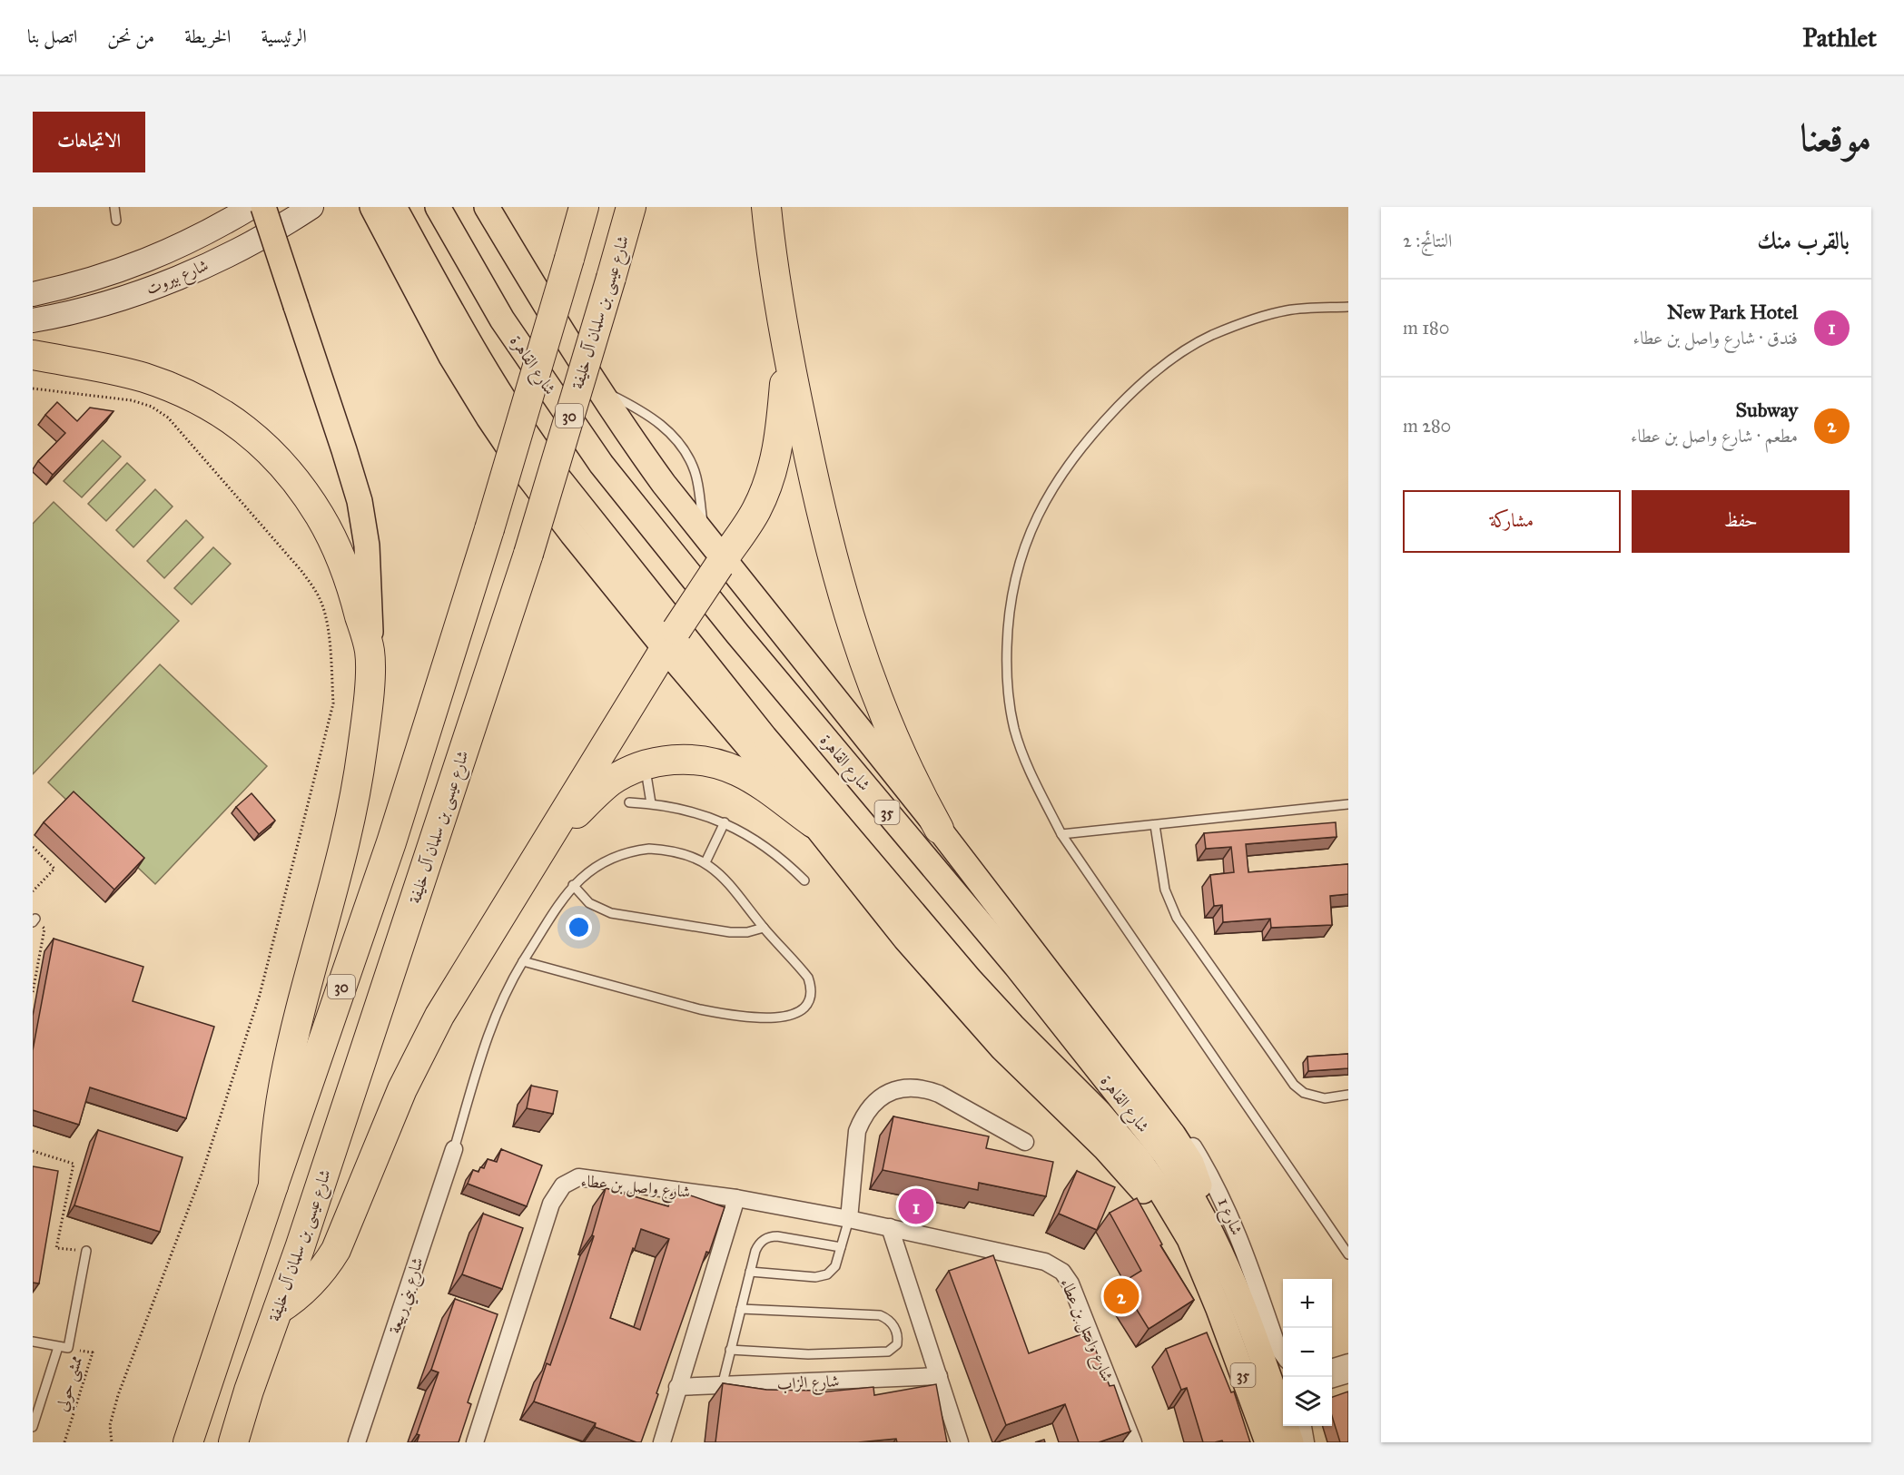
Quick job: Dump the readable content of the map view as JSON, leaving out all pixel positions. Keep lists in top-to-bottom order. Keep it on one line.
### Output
{"streets":{"highway":["شارع عيسى بن سلمان آل خليفة","30"],"main road":["شارع بيروت","شارع القاهرة","35"],"street":["شارع واصل بن عطاء","شارع 1","شارع بني ربيعة","شارع الزاب"],"path":["ممشى حولي"]},"page":{"header":"Pathlet","nav":["الرئيسية","الخريطة","من نحن","اتصل بنا"],"title":"موقعنا","buttons":["الاتجاهات",["حفظ","مشاركة"]],"heading":["بالقرب منك","النتائج: 2"],"list":[{"mark":"1","name":"New Park Hotel","note":"فندق · شارع واصل بن عطاء","value":"180 m"},{"mark":"2","name":"Subway","note":"مطعم · شارع واصل بن عطاء","value":"280 m"}],"pins":["1","2"],"map_buttons":["+","−"]}}
